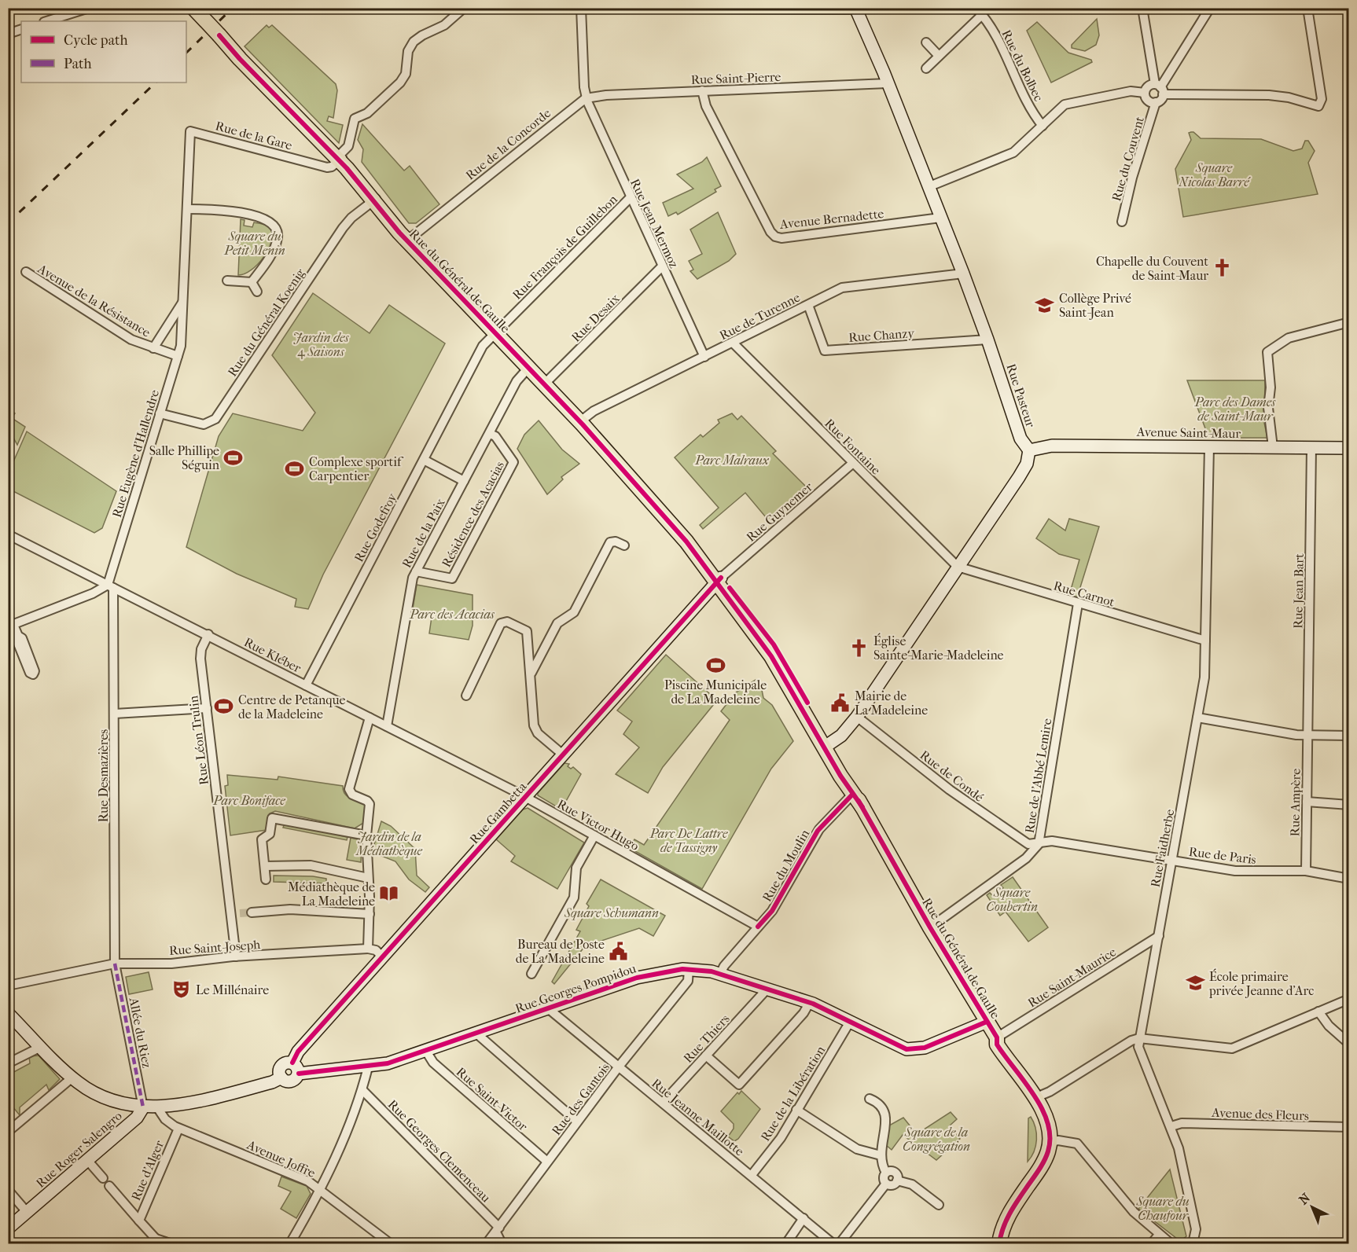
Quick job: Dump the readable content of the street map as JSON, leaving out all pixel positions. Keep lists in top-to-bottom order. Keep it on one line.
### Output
{"streets":{"main road":["Rue du Général de Gaulle"],"street":["Rue du Bolbec","Rue Saint-Pierre","Rue de la Gare","Rue de la Concorde","Rue du Couvent","Avenue Bernadette","Rue Jean Mermoz","Rue François de Guillebon","Avenue de la Résistance","Rue de Turenne","Rue Desaix","Rue du Général Koenig","Rue Chanzy","Rue Pasteur","Avenue Saint-Maur","Rue Fontaine","Rue Eugène d'Hallendre","Rue Guynemer","Résidence des Acacias","Rue Godefroy","Rue de la Paix","Rue Jean Bart","Rue Carnot","Rue Kléber","Rue Léon Trulin","Rue Desmazières","Rue de Condé","Rue de l'Abbé Lemire","Rue Ampère","Rue Gambetta","Rue Victor Hugo","Rue Faidherbe","Rue de Paris","Rue du Moulin","Rue Saint-Joseph","Rue Saint-Maurice","Rue Georges Pompidou","Allée du Riez","Rue Thiers","Rue de la Libération","Rue Saint-Victor","Rue des Gantois","Avenue des Fleurs","Rue Jeanne Maillotte","Rue Roger Salengro","Rue Georges Clemenceau","Avenue Joffre","Rue d'Alger"]},"crossings":[["Rue Saint-Pierre","Rue de la Concorde"],["Rue Saint-Pierre","Avenue Bernadette"],["Rue Saint-Pierre","Rue Jean Mermoz"],["Rue Saint-Pierre","Rue Pasteur"],["Rue de la Gare","Rue du Général de Gaulle"],["Rue de la Gare","Rue Eugène d'Hallendre"],["Rue de la Concorde","Rue Jean Mermoz"],["Rue de la Concorde","Rue du Général de Gaulle"],["Avenue Bernadette","Rue Pasteur"],["Rue Jean Mermoz","Rue François de Guillebon"],["Rue Jean Mermoz","Rue de Turenne"],["Rue Jean Mermoz","Rue Desaix"],["Rue François de Guillebon","Rue du Général de Gaulle"],["Rue François de Guillebon","Rue Godefroy"],["Rue du Général de Gaulle","Rue de Turenne"],["Rue du Général de Gaulle","Rue Desaix"],["Rue du Général de Gaulle","Rue du Général Koenig"],["Rue du Général de Gaulle","Rue Guynemer"],["Rue du Général de Gaulle","Rue Godefroy"],["Rue du Général de Gaulle","Rue de la Paix"],["Rue du Général de Gaulle","Rue de l'Abbé Lemire"],["Rue du Général de Gaulle","Rue Gambetta"],["Rue du Général de Gaulle","Rue du Moulin"],["Rue du Général de Gaulle","Rue Saint-Maurice"],["Rue du Général de Gaulle","Rue Georges Pompidou"],["Avenue de la Résistance","Rue Eugène d'Hallendre"],["Rue de Turenne","Rue Chanzy"],["Rue de Turenne","Rue Pasteur"],["Rue de Turenne","Rue Fontaine"],["Rue du Général Koenig","Rue Eugène d'Hallendre"],["Rue Chanzy","Rue Pasteur"],["Rue Pasteur","Avenue Saint-Maur"],["Avenue Saint-Maur","Rue Jean Bart"],["Avenue Saint-Maur","Rue Faidherbe"],["Rue Fontaine","Rue Guynemer"],["Rue Fontaine","Rue Carnot"],["Rue Eugène d'Hallendre","Rue Kléber"],["Rue Eugène d'Hallendre","Rue Desmazières"],["Rue Guynemer","Rue Gambetta"],["Résidence des Acacias","Rue de la Paix"],["Rue Godefroy","Rue Kléber"],["Rue de la Paix","Rue Kléber"],["Rue Jean Bart","Rue Ampère"],["Rue Carnot","Rue de l'Abbé Lemire"],["Rue Carnot","Rue Faidherbe"],["Rue Kléber","Rue Léon Trulin"],["Rue Kléber","Rue Desmazières"],["Rue Kléber","Rue Gambetta"],["Rue Kléber","Rue Victor Hugo"],["Rue Léon Trulin","Rue Saint-Joseph"],["Rue Desmazières","Rue Saint-Joseph"],["Rue Desmazières","Allée du Riez"],["Rue de Condé","Rue de l'Abbé Lemire"],["Rue de Condé","Rue de Paris"],["Rue de l'Abbé Lemire","Rue de Paris"],["Rue Ampère","Rue de Paris"],["Rue Gambetta","Rue Victor Hugo"],["Rue Gambetta","Rue Georges Pompidou"],["Rue Victor Hugo","Rue du Moulin"],["Rue Faidherbe","Rue de Paris"],["Rue Faidherbe","Rue Saint-Maurice"],["Rue Faidherbe","Avenue des Fleurs"],["Rue du Moulin","Rue Georges Pompidou"],["Rue Saint-Joseph","Allée du Riez"],["Rue Georges Pompidou","Rue Thiers"],["Rue Georges Pompidou","Rue de la Libération"],["Rue Georges Pompidou","Rue Saint-Victor"],["Rue Georges Pompidou","Rue des Gantois"],["Rue Georges Pompidou","Rue Jeanne Maillotte"],["Allée du Riez","Rue Roger Salengro"],["Rue Thiers","Rue Jeanne Maillotte"],["Rue de la Libération","Rue Jeanne Maillotte"],["Rue Saint-Victor","Rue des Gantois"],["Rue des Gantois","Rue Jeanne Maillotte"],["Rue des Gantois","Rue Georges Clemenceau"],["Avenue Joffre","Rue d'Alger"]],"parks":["Square Nicolas Barré","Square du Petit Menin","Jardin des 4 Saisons","Parc des Dames de Saint-Maur","Parc Malraux","Parc des Acacias","Parc Boniface","Parc De Lattre de Tassigny","Jardin de la Médiathèque","Square Coubertin","Square Schumann","Square de la Congrégation","Square du Chaufour"],"places":{"church":["Chapelle du Couvent de Saint-Maur","Église Sainte-Marie-Madeleine"],"school or university":["Collège Privé Saint-Jean","École primaire privée Jeanne d'Arc"],"sports":["Salle Phillipe Séguin","Complexe sportif Carpentier","Piscine Municipale de La Madeleine","Centre de Petanque de la Madeleine"],"public building":["Mairie de La Madeleine","Bureau de Poste de La Madeleine"],"library":["Médiathèque de La Madeleine"],"theatre":["Le Millénaire"]},"legend":["Cycle path","Path"],"north":"top left"}
